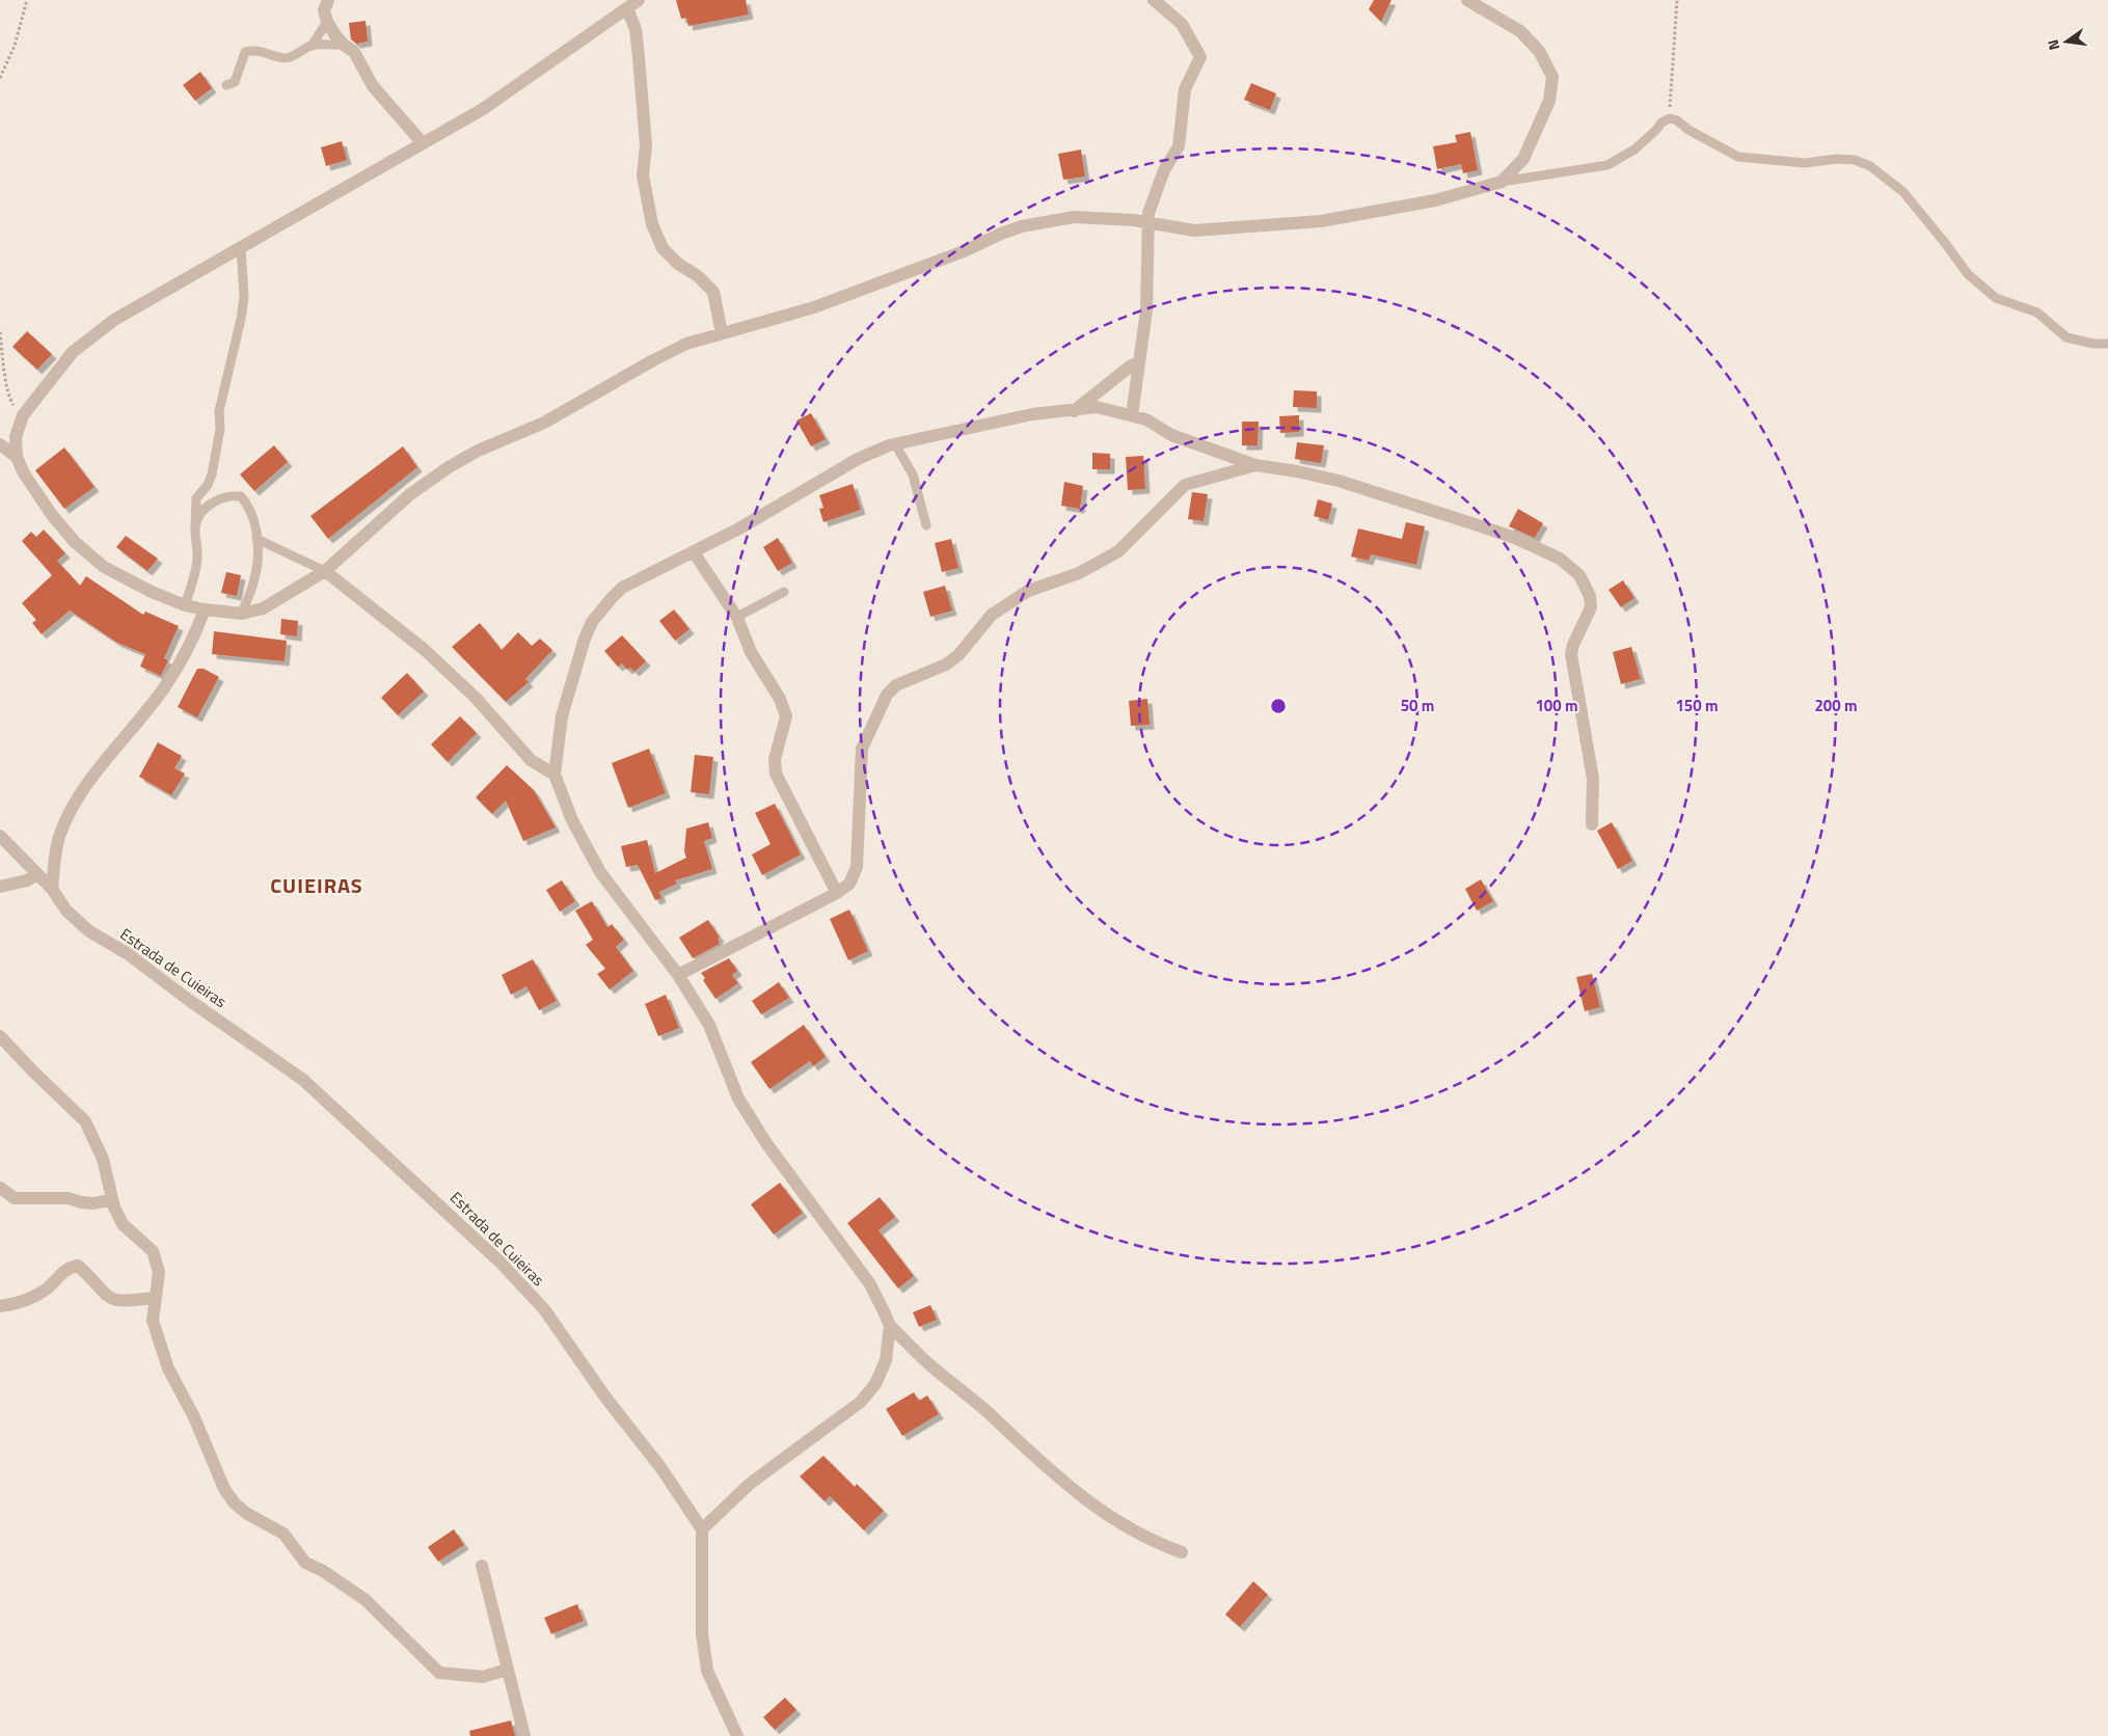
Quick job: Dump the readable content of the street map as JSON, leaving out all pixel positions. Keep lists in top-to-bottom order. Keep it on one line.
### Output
{"streets":{"street":["Estrada de Cuieiras"]},"districts":["CUIEIRAS"],"north":"left","rings":["50 m","100 m","150 m","200 m"]}
